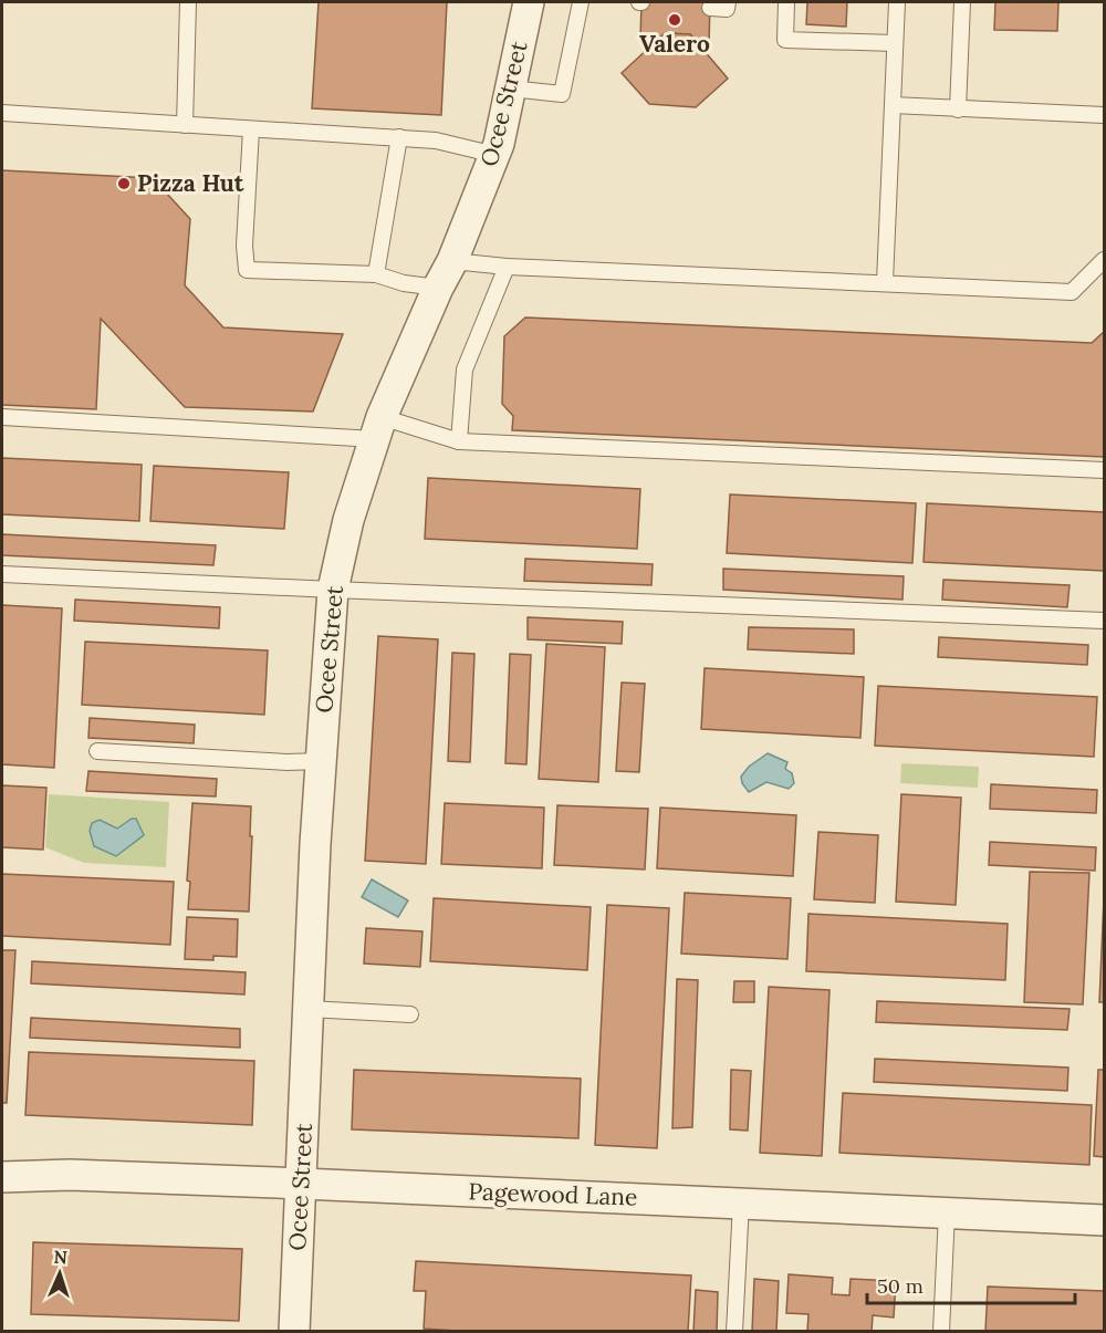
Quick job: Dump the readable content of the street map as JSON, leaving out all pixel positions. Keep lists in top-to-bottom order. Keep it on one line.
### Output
{"streets":{"street":["Ocee Street","Pagewood Lane"]},"crossings":[["Ocee Street","Pagewood Lane"]],"places":["Valero","Pizza Hut"],"scale_bar":"50 m","north":"top"}
